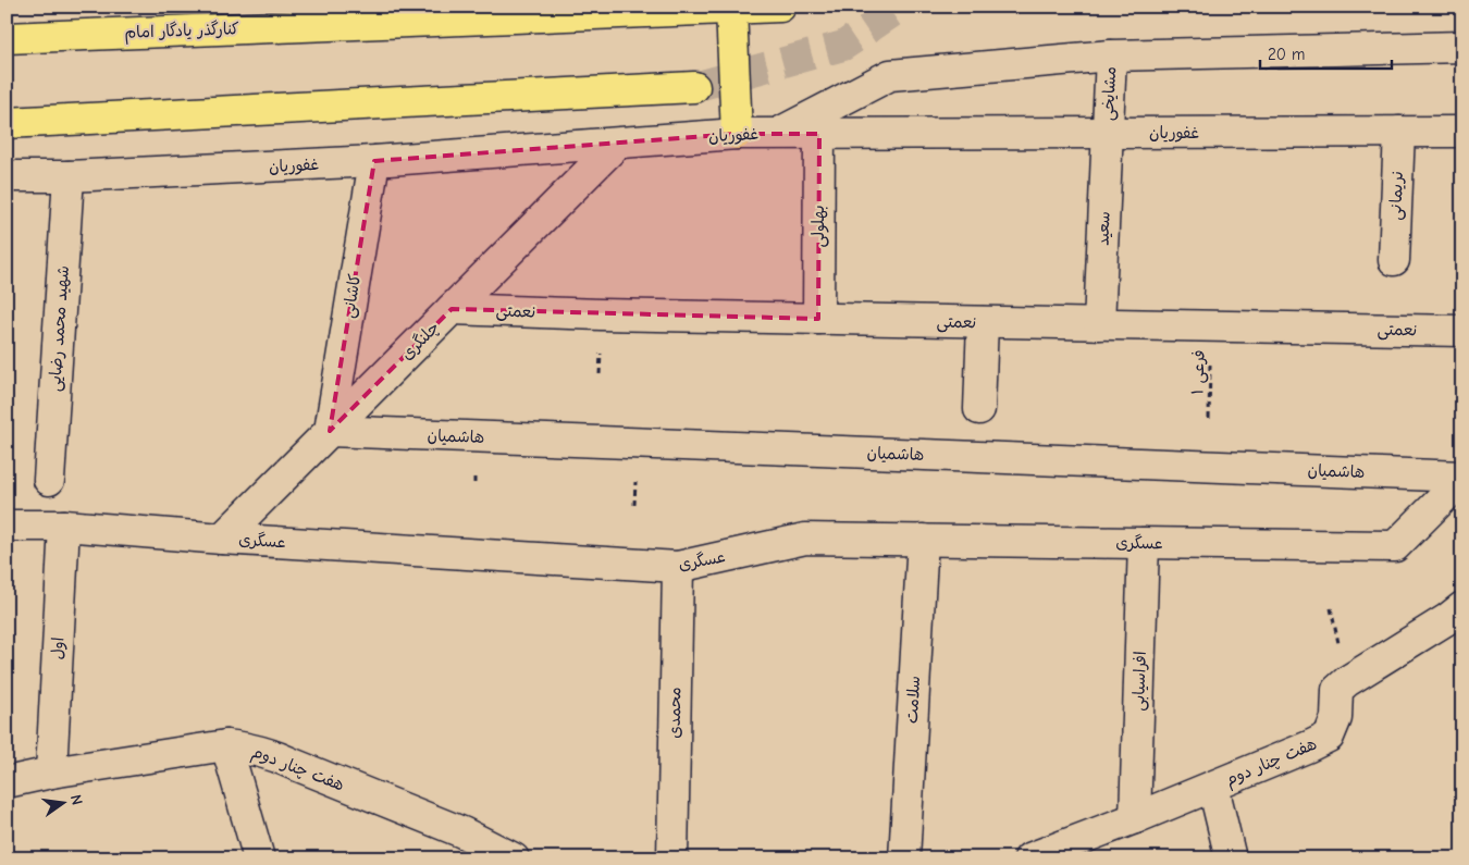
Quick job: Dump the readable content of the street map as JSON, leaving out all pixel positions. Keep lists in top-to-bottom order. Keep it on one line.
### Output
{"streets":{"main road":["کنارگذر یادگار امام"],"street":["مشایخی","غفوریان","نریمانی","بهلولی","سعید","کاشانی","نعمتی","شهید محمد رضایی","چلنگری","هاشمیان","عسگری","اول","افراسیابی","سلامت","محمدی","هفت چنار دوم"],"path":["فرعی ۱"]},"crossings":[["مشایخی","غفوریان"],["مشایخی","سعید"],["غفوریان","نریمانی"],["غفوریان","بهلولی"],["غفوریان","سعید"],["غفوریان","کاشانی"],["غفوریان","شهید محمد رضایی"],["غفوریان","چلنگری"],["بهلولی","نعمتی"],["سعید","نعمتی"],["کاشانی","چلنگری"],["کاشانی","هاشمیان"],["نعمتی","چلنگری"],["نعمتی","فرعی ۱"],["چلنگری","هاشمیان"],["چلنگری","عسگری"],["هاشمیان","عسگری"],["عسگری","اول"],["عسگری","افراسیابی"],["عسگری","سلامت"],["عسگری","محمدی"],["اول","هفت چنار دوم"],["افراسیابی","هفت چنار دوم"]],"scale_bar":"20 m","north":"right"}
